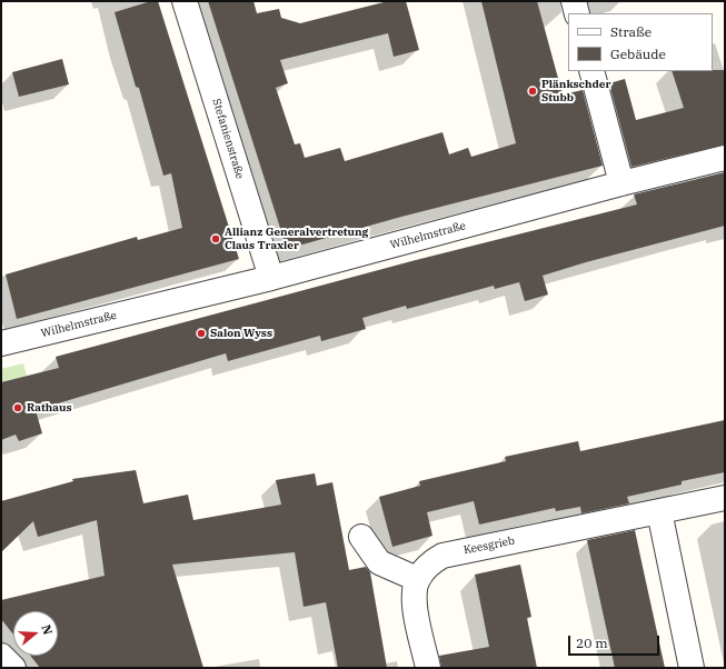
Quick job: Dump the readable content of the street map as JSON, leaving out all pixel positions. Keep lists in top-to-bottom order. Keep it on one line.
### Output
{"streets":{"street":["Stefanienstraße","Wilhelmstraße","Keesgrieb"]},"crossings":[["Stefanienstraße","Wilhelmstraße"]],"places":["Plänkschder Stubb","Allianz Generalvertretung Claus Traxler","Salon Wyss","Rathaus"],"legend":["Straße","Gebäude"],"scale_bar":"20 m","north":"right"}
